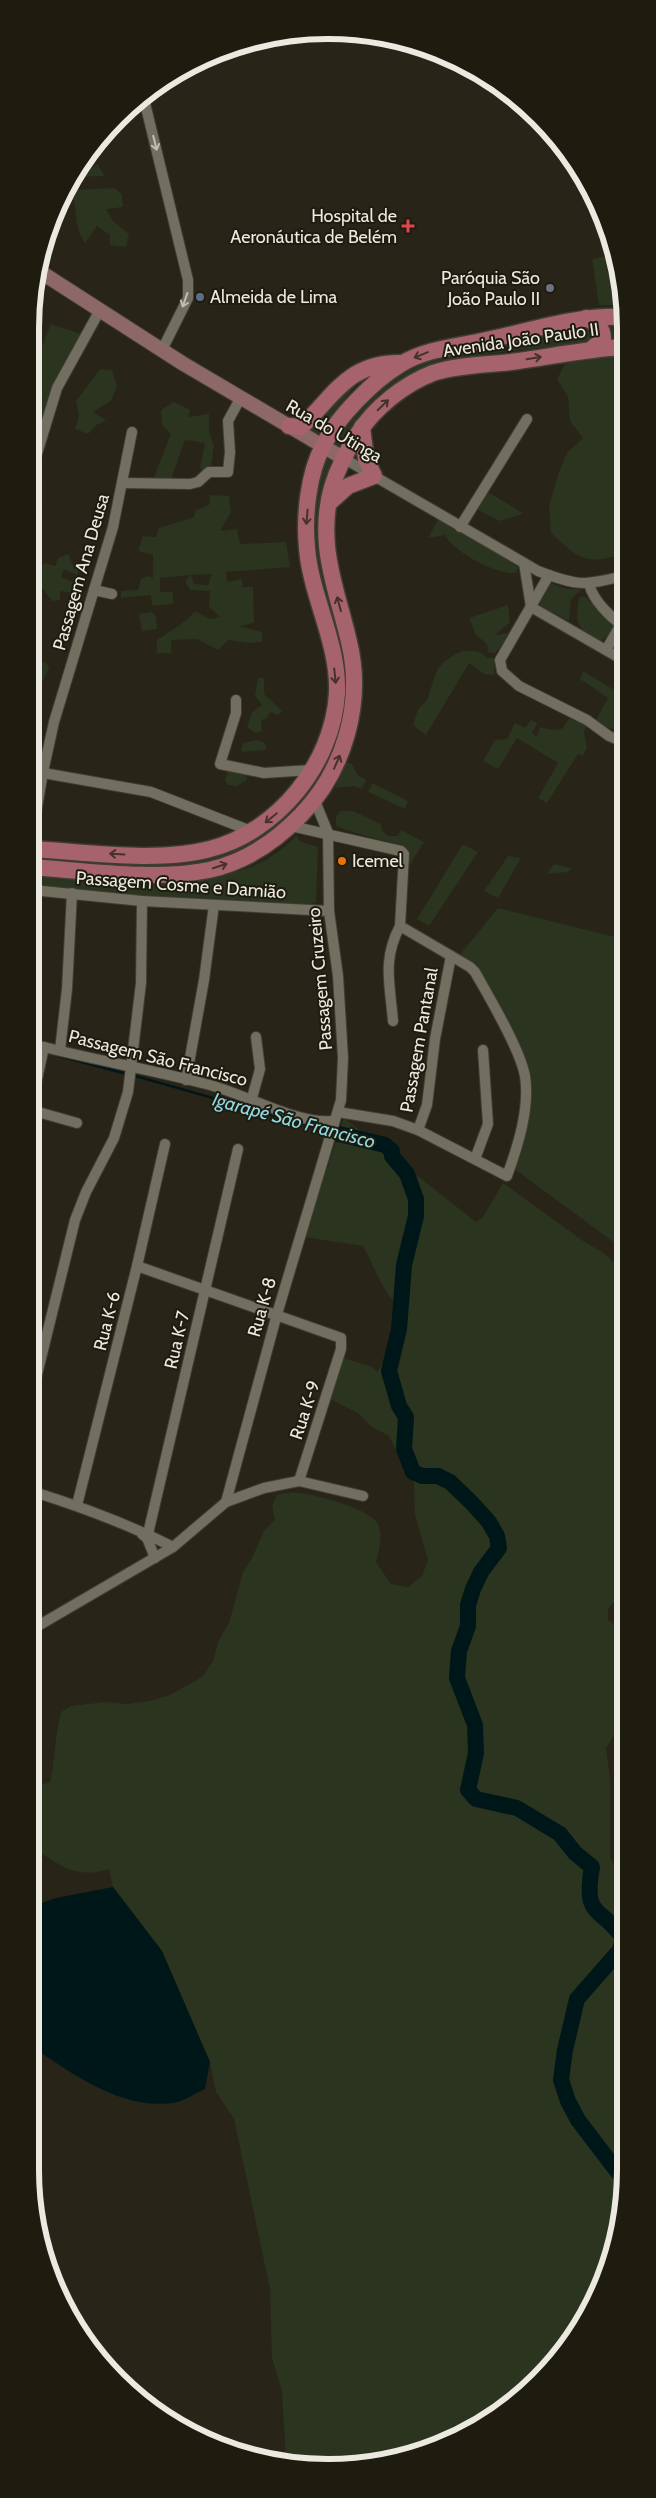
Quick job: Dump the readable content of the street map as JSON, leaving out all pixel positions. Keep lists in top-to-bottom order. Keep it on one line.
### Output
{"streets":{"main road":["Avenida João Paulo II"],"street":["Rua do Utinga","Passagem Ana Deusa","Passagem Cosme e Damião","Passagem Cruzeiro","Passagem Pantanal","Passagem São Francisco","Rua K-8","Rua K-6","Rua K-7","Rua K-9"]},"crossings":[["Avenida João Paulo II","Rua do Utinga"],["Passagem Cosme e Damião","Passagem Cruzeiro"],["Passagem Cruzeiro","Passagem São Francisco"],["Passagem Cruzeiro","Rua K-8"],["Passagem Pantanal","Passagem São Francisco"],["Passagem São Francisco","Rua K-8"],["Rua K-8","Rua K-9"]],"water":["Igarapé São Francisco"],"places":{"health":["Hospital de Aeronáutica de Belém"],"other":["Paróquia São João Paulo II","Almeida de Lima","Icemel"]}}
